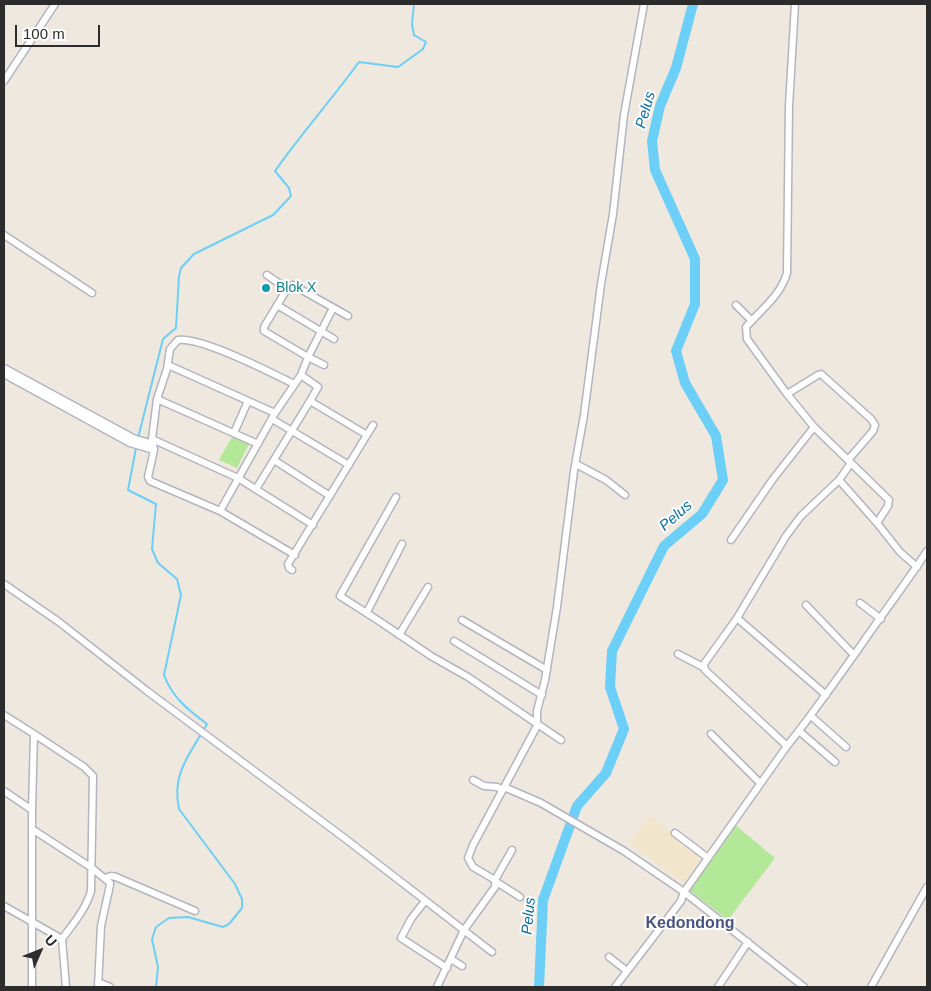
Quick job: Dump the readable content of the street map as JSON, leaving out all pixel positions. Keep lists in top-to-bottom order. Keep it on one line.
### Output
{"districts":["Kedondong"],"water":["Pelus"],"places":["Blok X"],"scale_bar":"100 m","north":"top right"}
